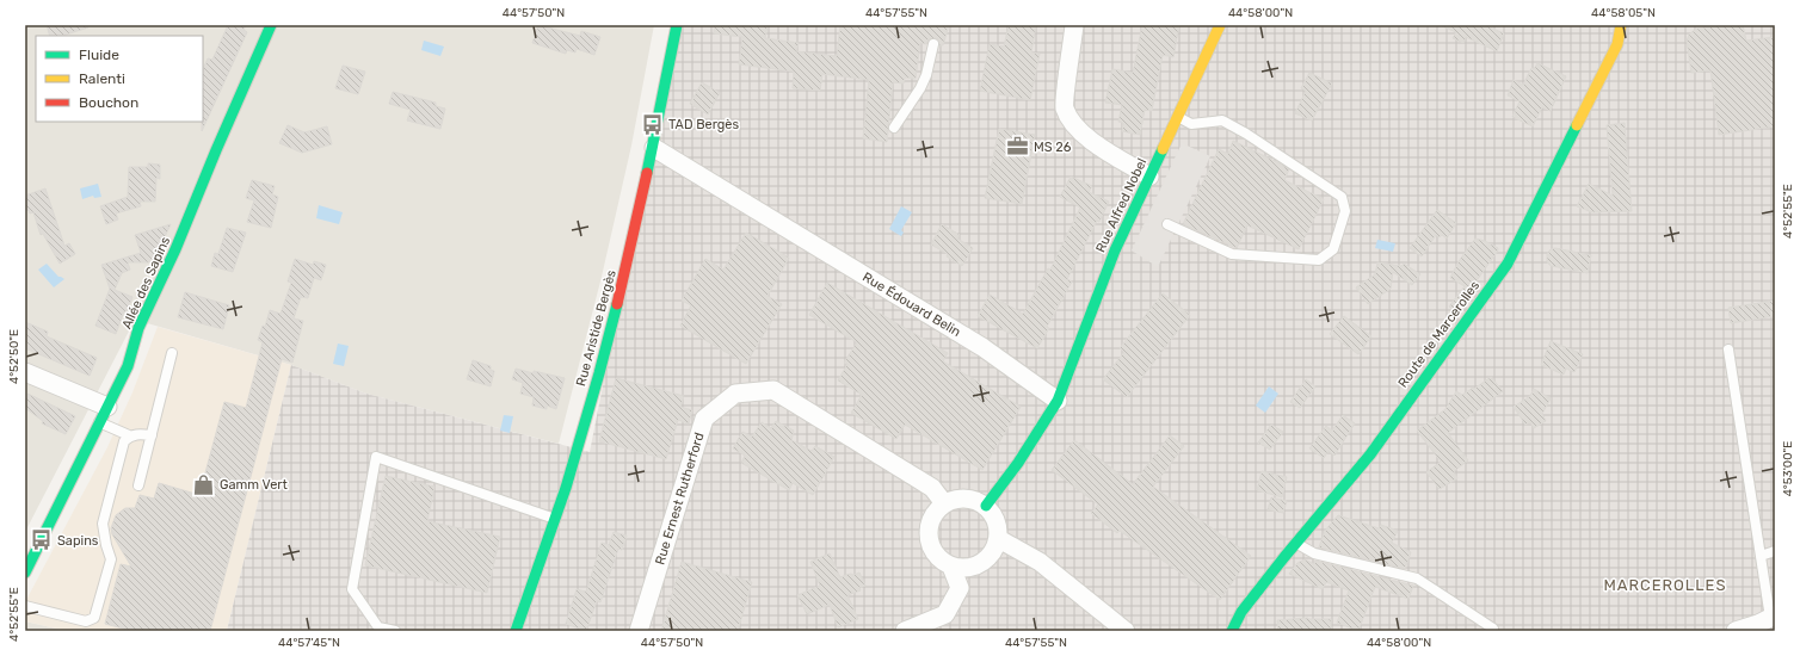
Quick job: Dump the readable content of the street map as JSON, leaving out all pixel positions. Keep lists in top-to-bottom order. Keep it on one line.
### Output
{"streets":{"street":["Rue Alfred Nobel","Allée des Sapins","Rue Édouard Belin","Rue Aristide Bergès","Route de Marcerolles","Rue Ernest Rutherford"]},"crossings":[["Rue Alfred Nobel","Rue Édouard Belin"],["Rue Édouard Belin","Rue Aristide Bergès"]],"districts":["MARCEROLLES"],"places":{"bus stop":["TAD Bergès","Sapins"],"office":["MS 26"],"shop":["Gamm Vert"]},"legend":["Fluide","Ralenti","Bouchon"],"coordinates":["44°57'50\"N","44°57'55\"N","44°58'00\"N","44°58'05\"N","4°52'55\"E","4°52'50\"E","4°53'00\"E","44°57'45\"N"]}
